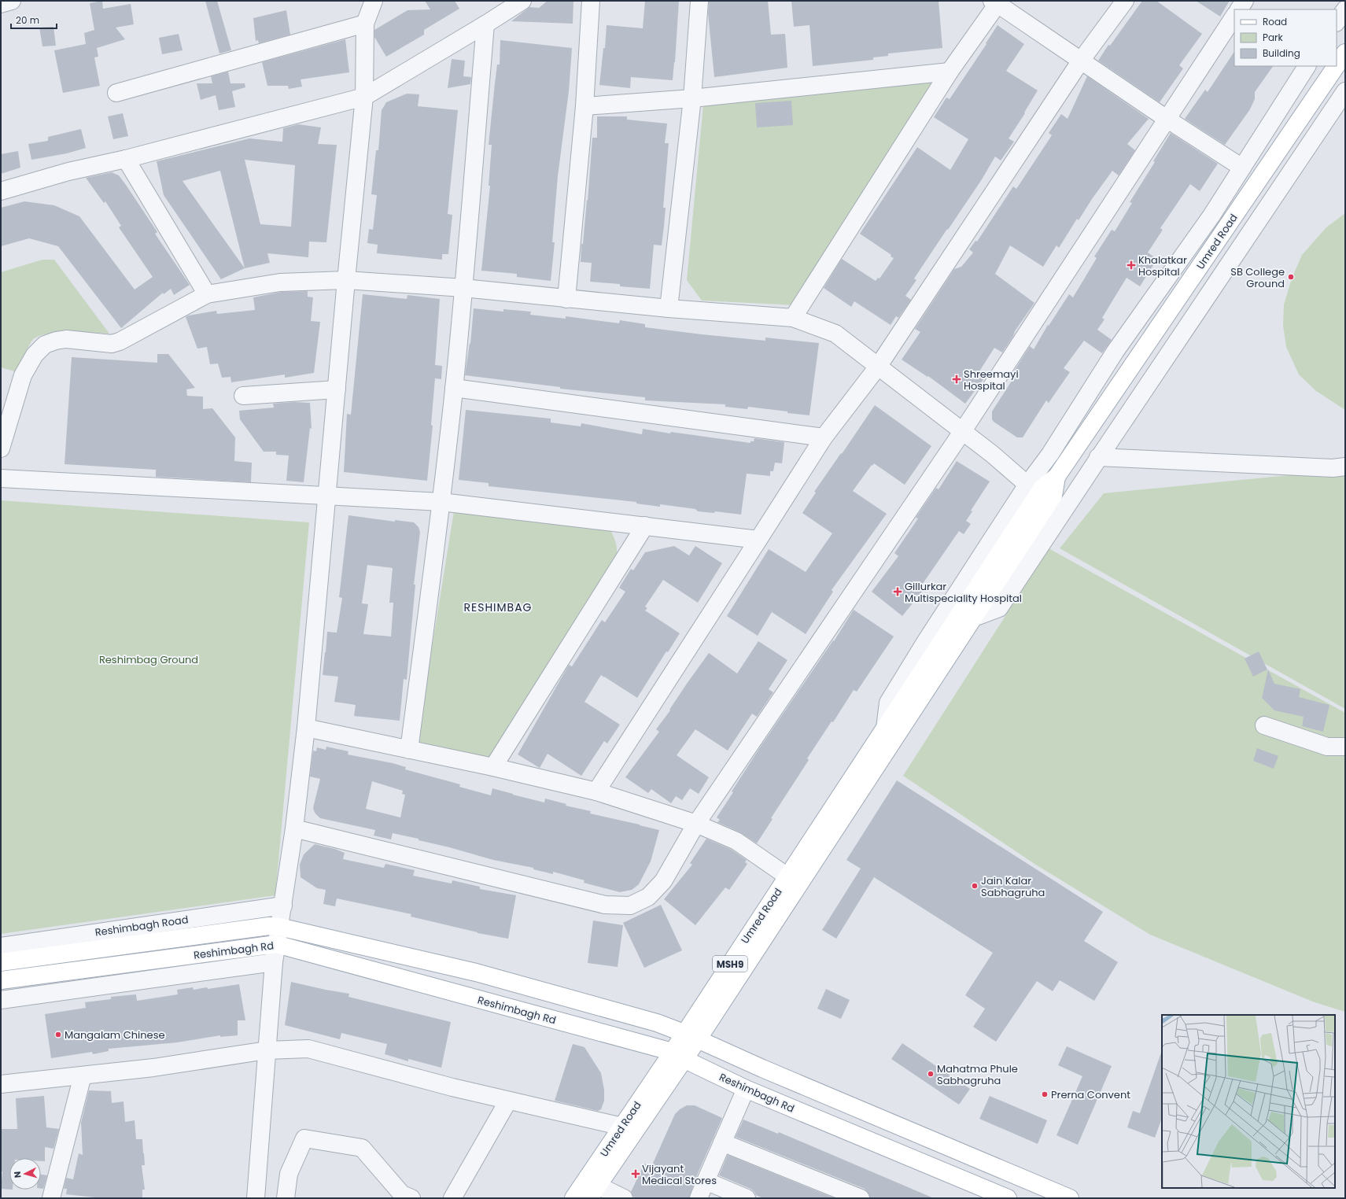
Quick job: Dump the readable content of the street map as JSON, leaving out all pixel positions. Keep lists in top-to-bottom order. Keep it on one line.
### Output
{"streets":{"main road":["Umred Road","Reshimbagh Rd","MSH9"],"street":["Reshimbagh Road"]},"districts":["RESHIMBAG"],"parks":["Reshimbag Ground"],"places":{"health":["Khalatkar Hospital","Shreemayi Hospital","Gillurkar Multispeciality Hospital","Vijayant Medical Stores"],"other":["SB College Ground","Jain Kalar Sabhagruha","Mangalam Chinese","Mahatma Phule Sabhagruha","Prerna Convent"]},"legend":["Road","Park","Building"],"scale_bar":"20 m","north":"left"}
